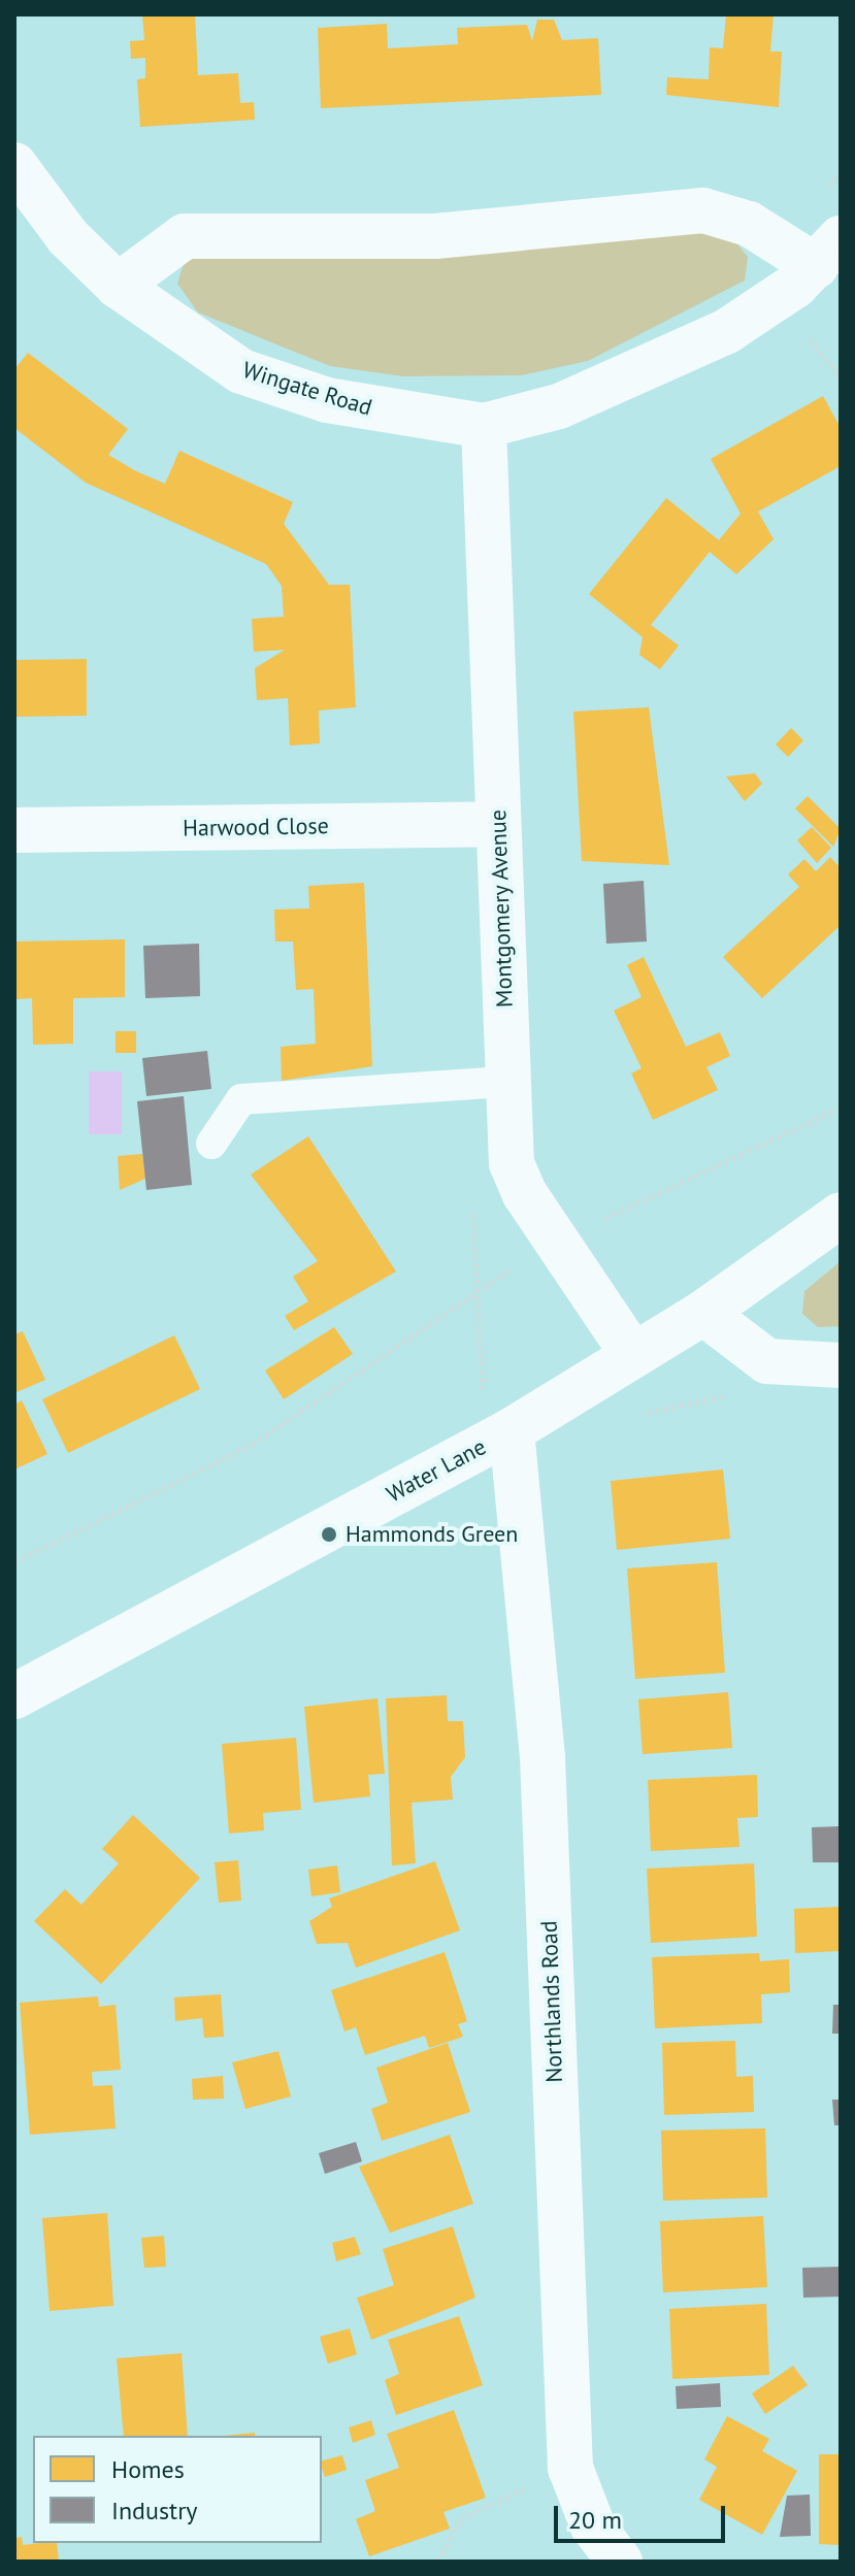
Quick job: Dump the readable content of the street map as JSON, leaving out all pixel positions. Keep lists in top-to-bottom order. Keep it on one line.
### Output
{"streets":{"street":["Wingate Road","Harwood Close","Montgomery Avenue","Water Lane","Northlands Road"]},"crossings":[["Wingate Road","Montgomery Avenue"],["Harwood Close","Montgomery Avenue"],["Montgomery Avenue","Water Lane"],["Water Lane","Northlands Road"]],"places":["Hammonds Green"],"legend":["Homes","Industry"],"scale_bar":"20 m"}
